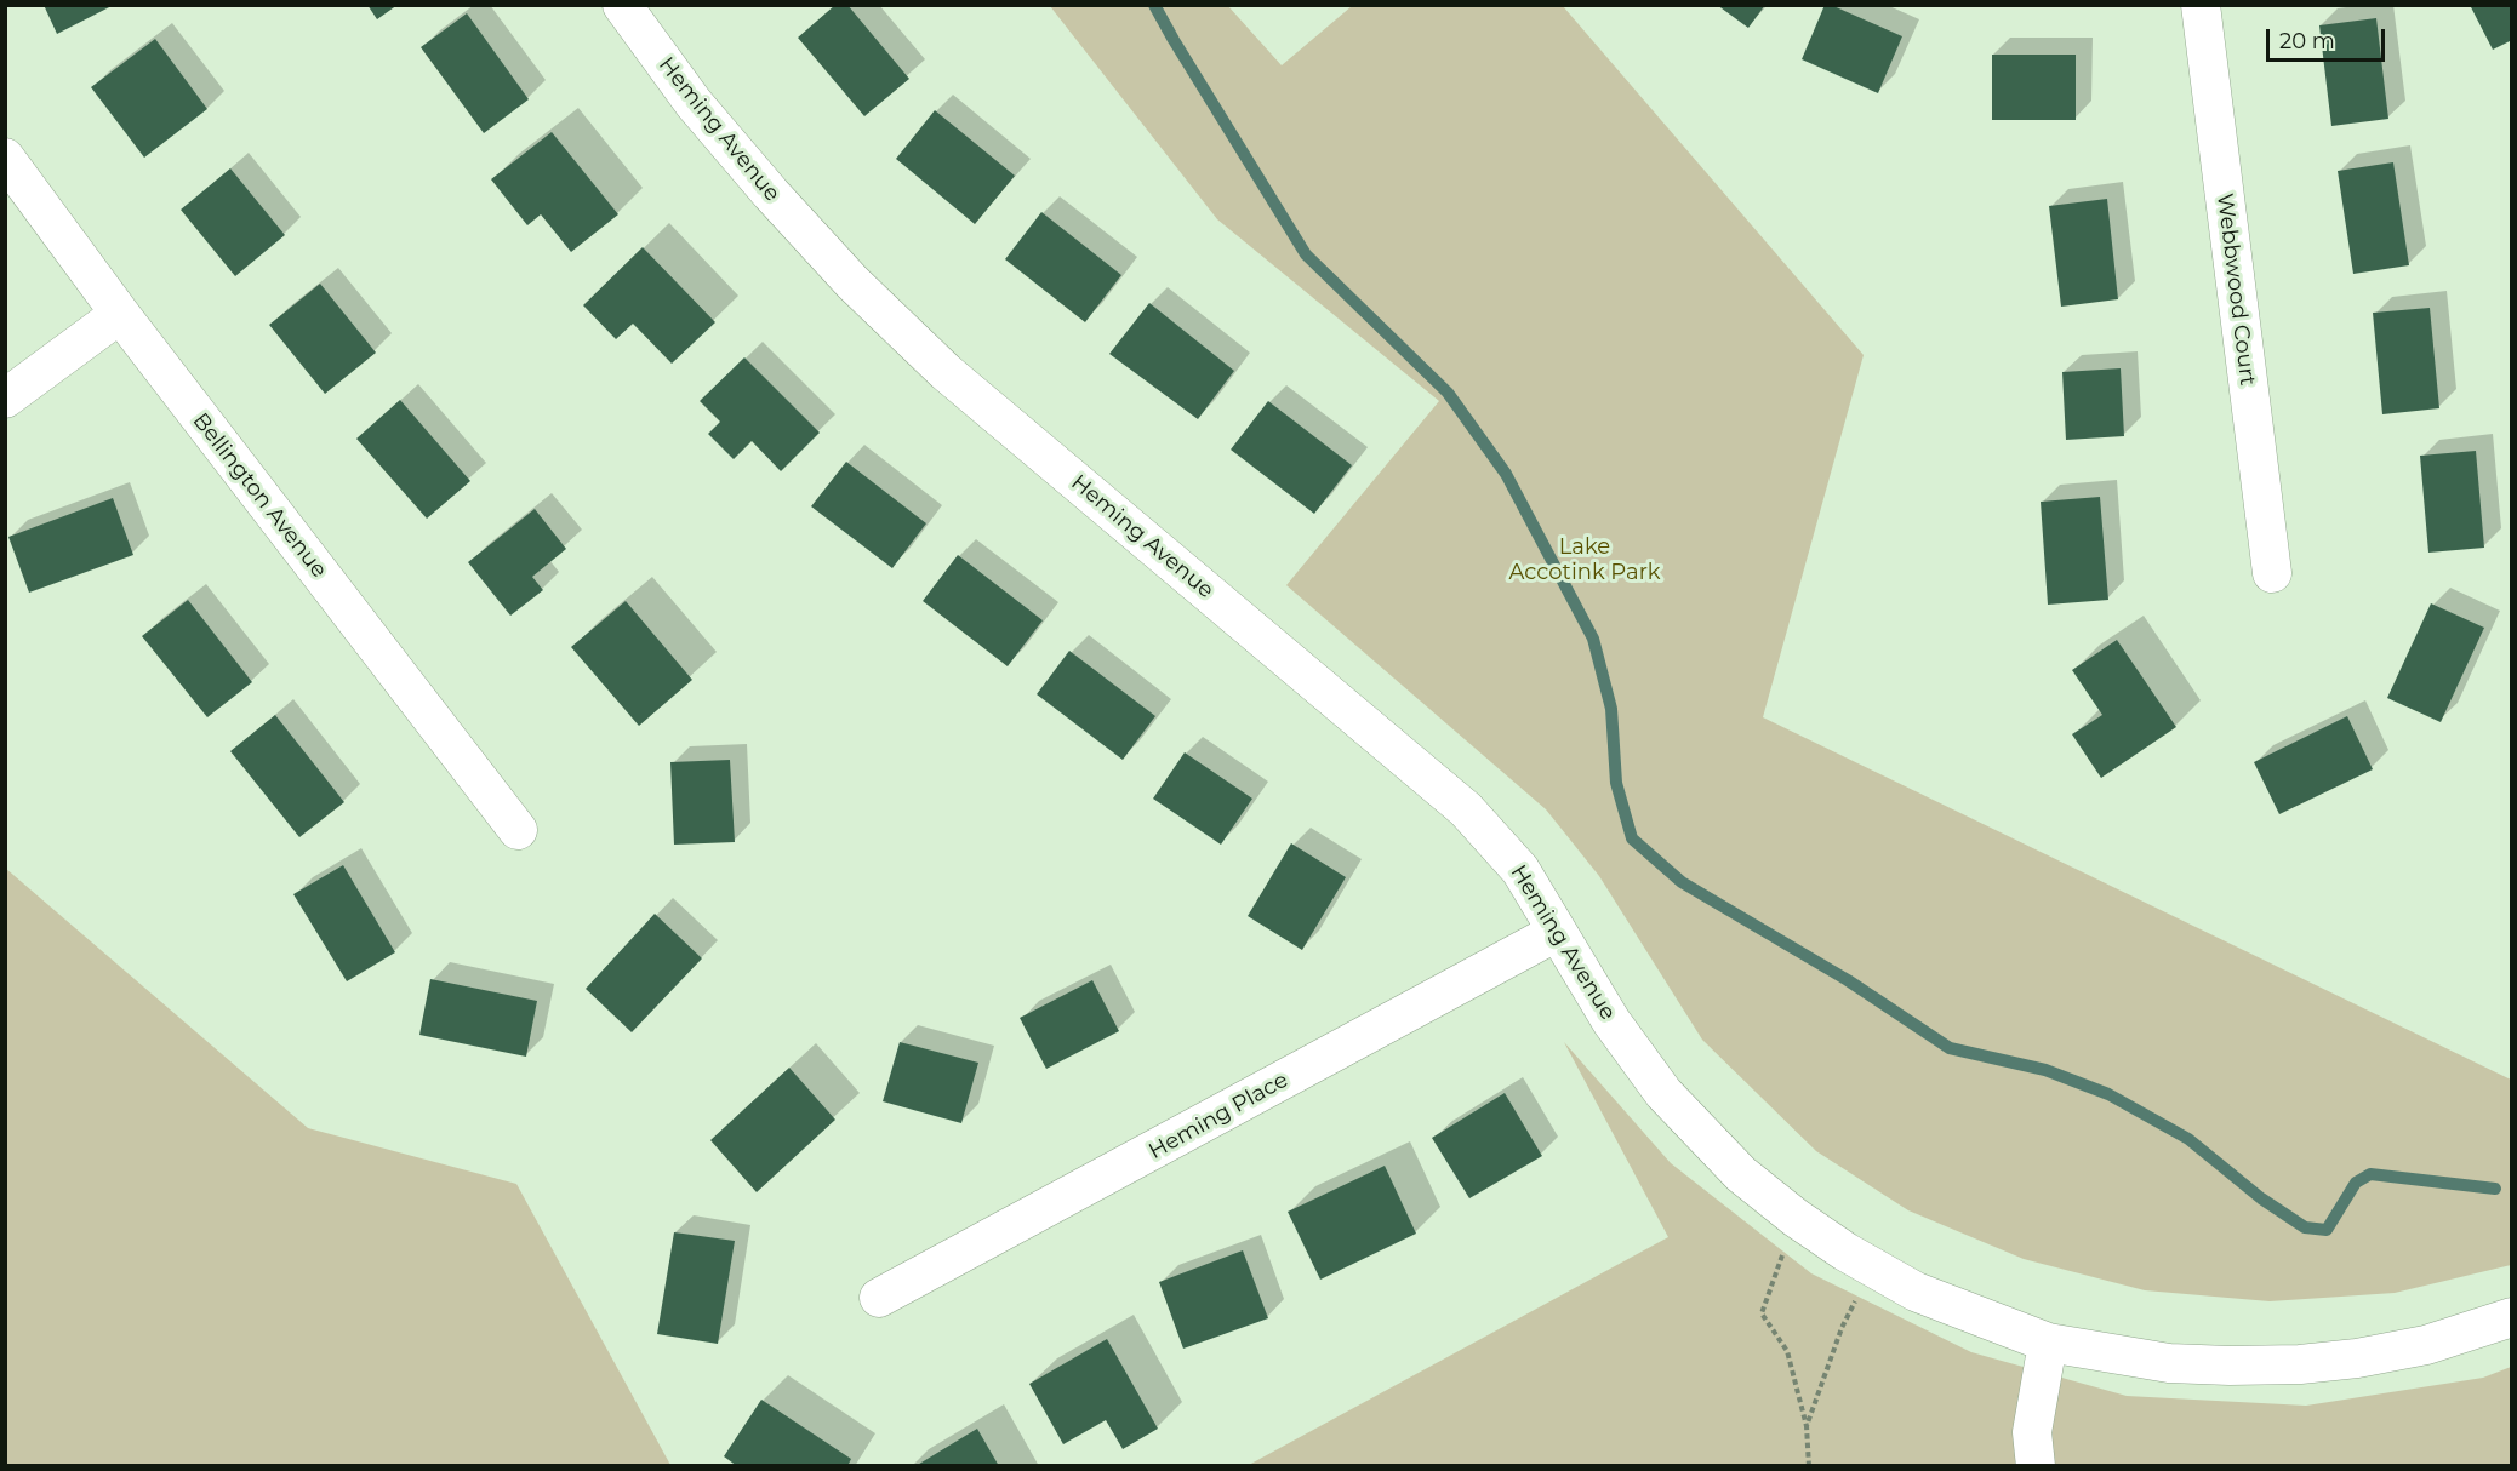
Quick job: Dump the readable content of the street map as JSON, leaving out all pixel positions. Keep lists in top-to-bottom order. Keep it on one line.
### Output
{"streets":{"street":["Heming Avenue","Webbwood Court","Bellington Avenue","Heming Place"]},"crossings":[["Heming Avenue","Heming Place"]],"parks":["Lake Accotink Park"],"scale_bar":"20 m"}
